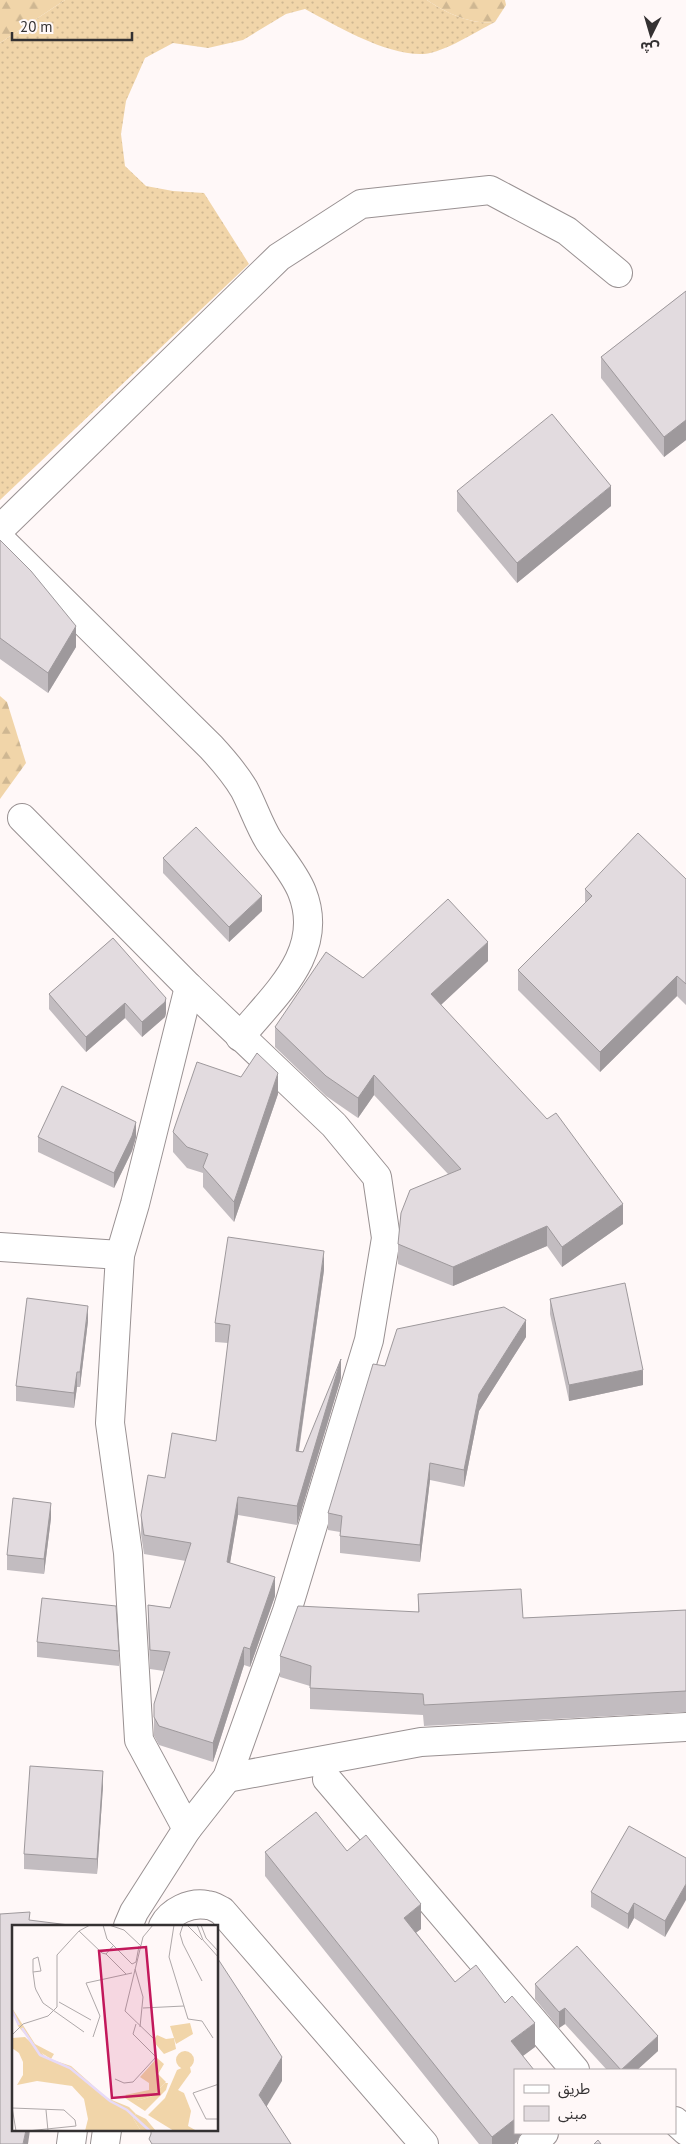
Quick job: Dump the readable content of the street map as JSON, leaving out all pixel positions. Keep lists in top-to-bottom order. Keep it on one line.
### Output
{"legend":["طريق","مبنى"],"scale_bar":"20 m","north":"bottom"}
